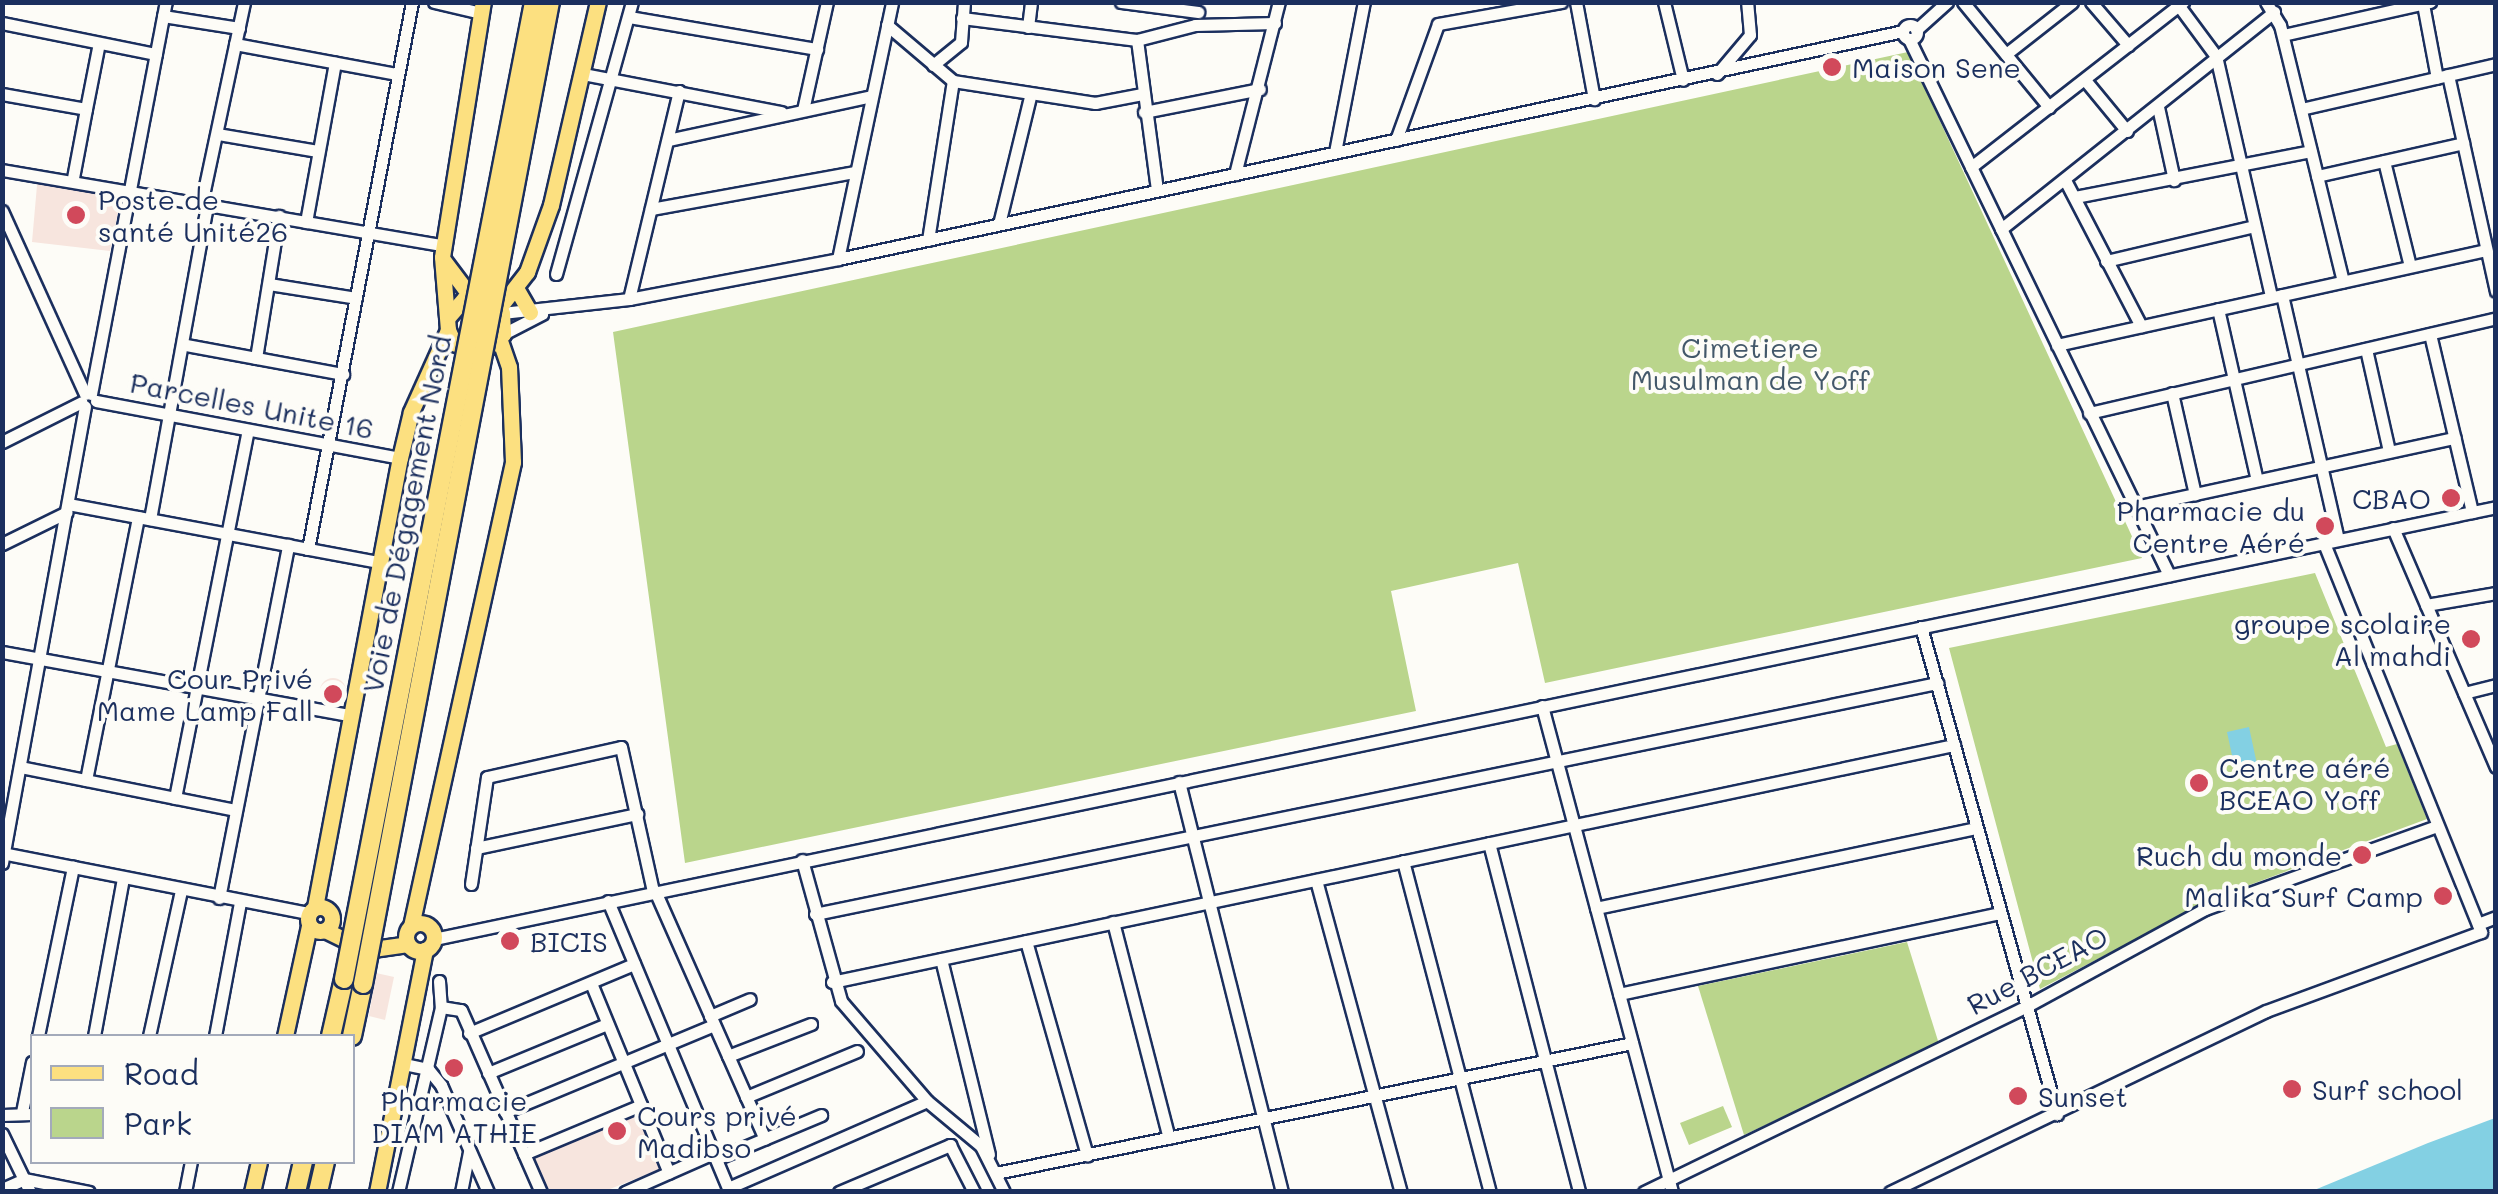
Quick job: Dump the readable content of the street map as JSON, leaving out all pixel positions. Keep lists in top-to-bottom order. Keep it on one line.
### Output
{"streets":{"highway":["Voie de Dégagement Nord"],"street":["Parcelles Unite 16","Rue BCEAO"]},"parks":["Cimetiere Musulman de Yoff"],"places":["Maison Sene","Poste de santé Unité26","CBAO","Pharmacie du Centre Aéré","groupe scolaire Al mahdi","Cour Privé Mame Lamp Fall","Centre aéré BCEAO Yoff","Ruch du monde","Malika Surf Camp","BICIS","Pharmacie DIAM ATHIE","Surf school","Sunset","Cours privé Madibso"],"legend":["Road","Park"]}
